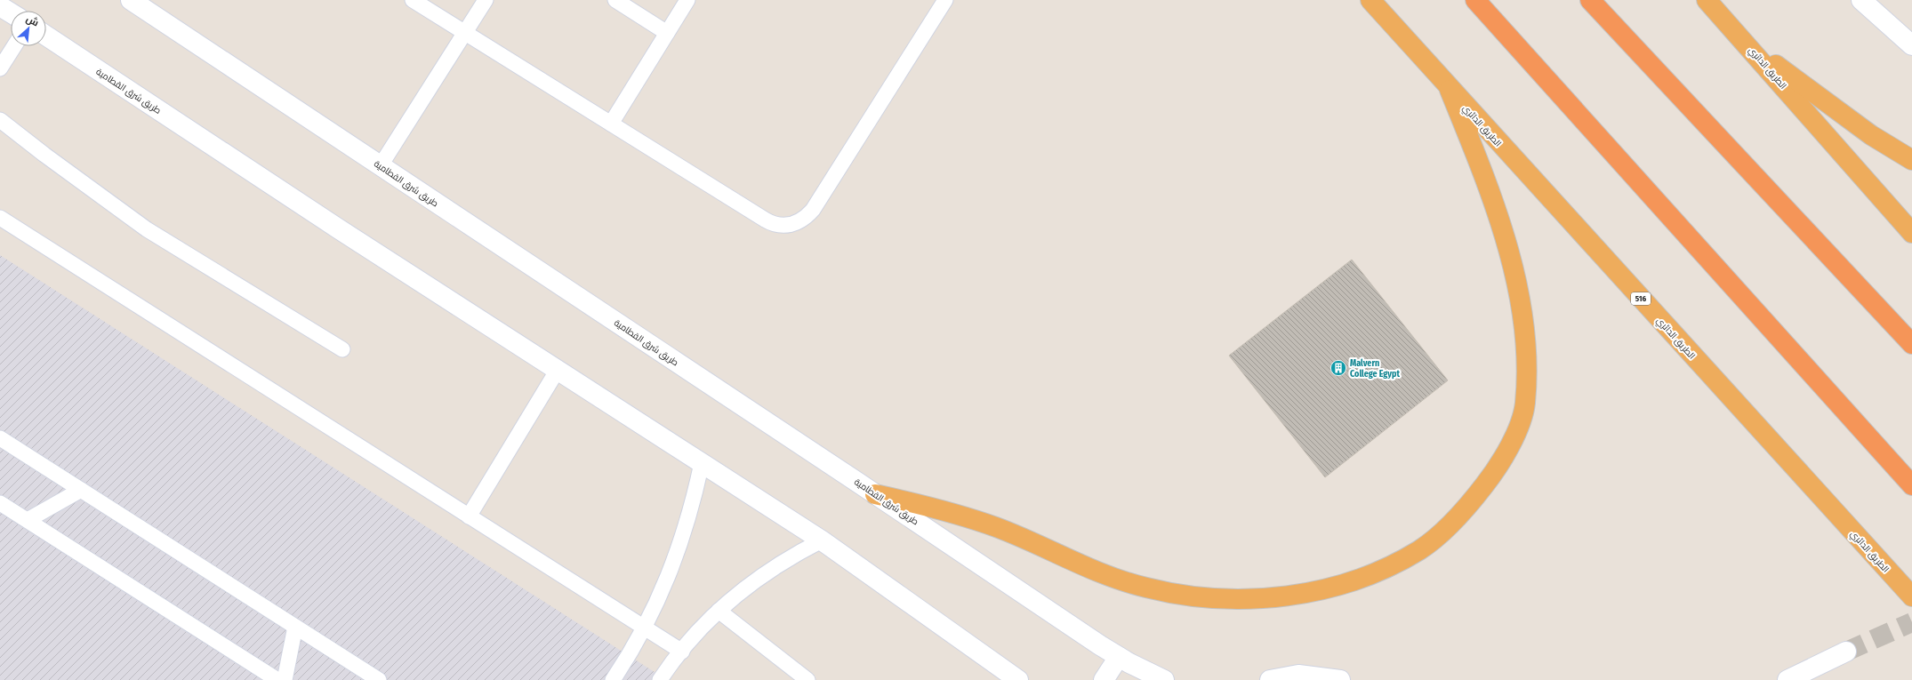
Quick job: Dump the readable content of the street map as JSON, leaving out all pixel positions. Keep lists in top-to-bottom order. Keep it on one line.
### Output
{"streets":{"highway":["الطريق الدائري","516"],"street":["طريق شرق القطامية"]},"places":{"building":["Malvern College Egypt"]},"north":"top right"}
